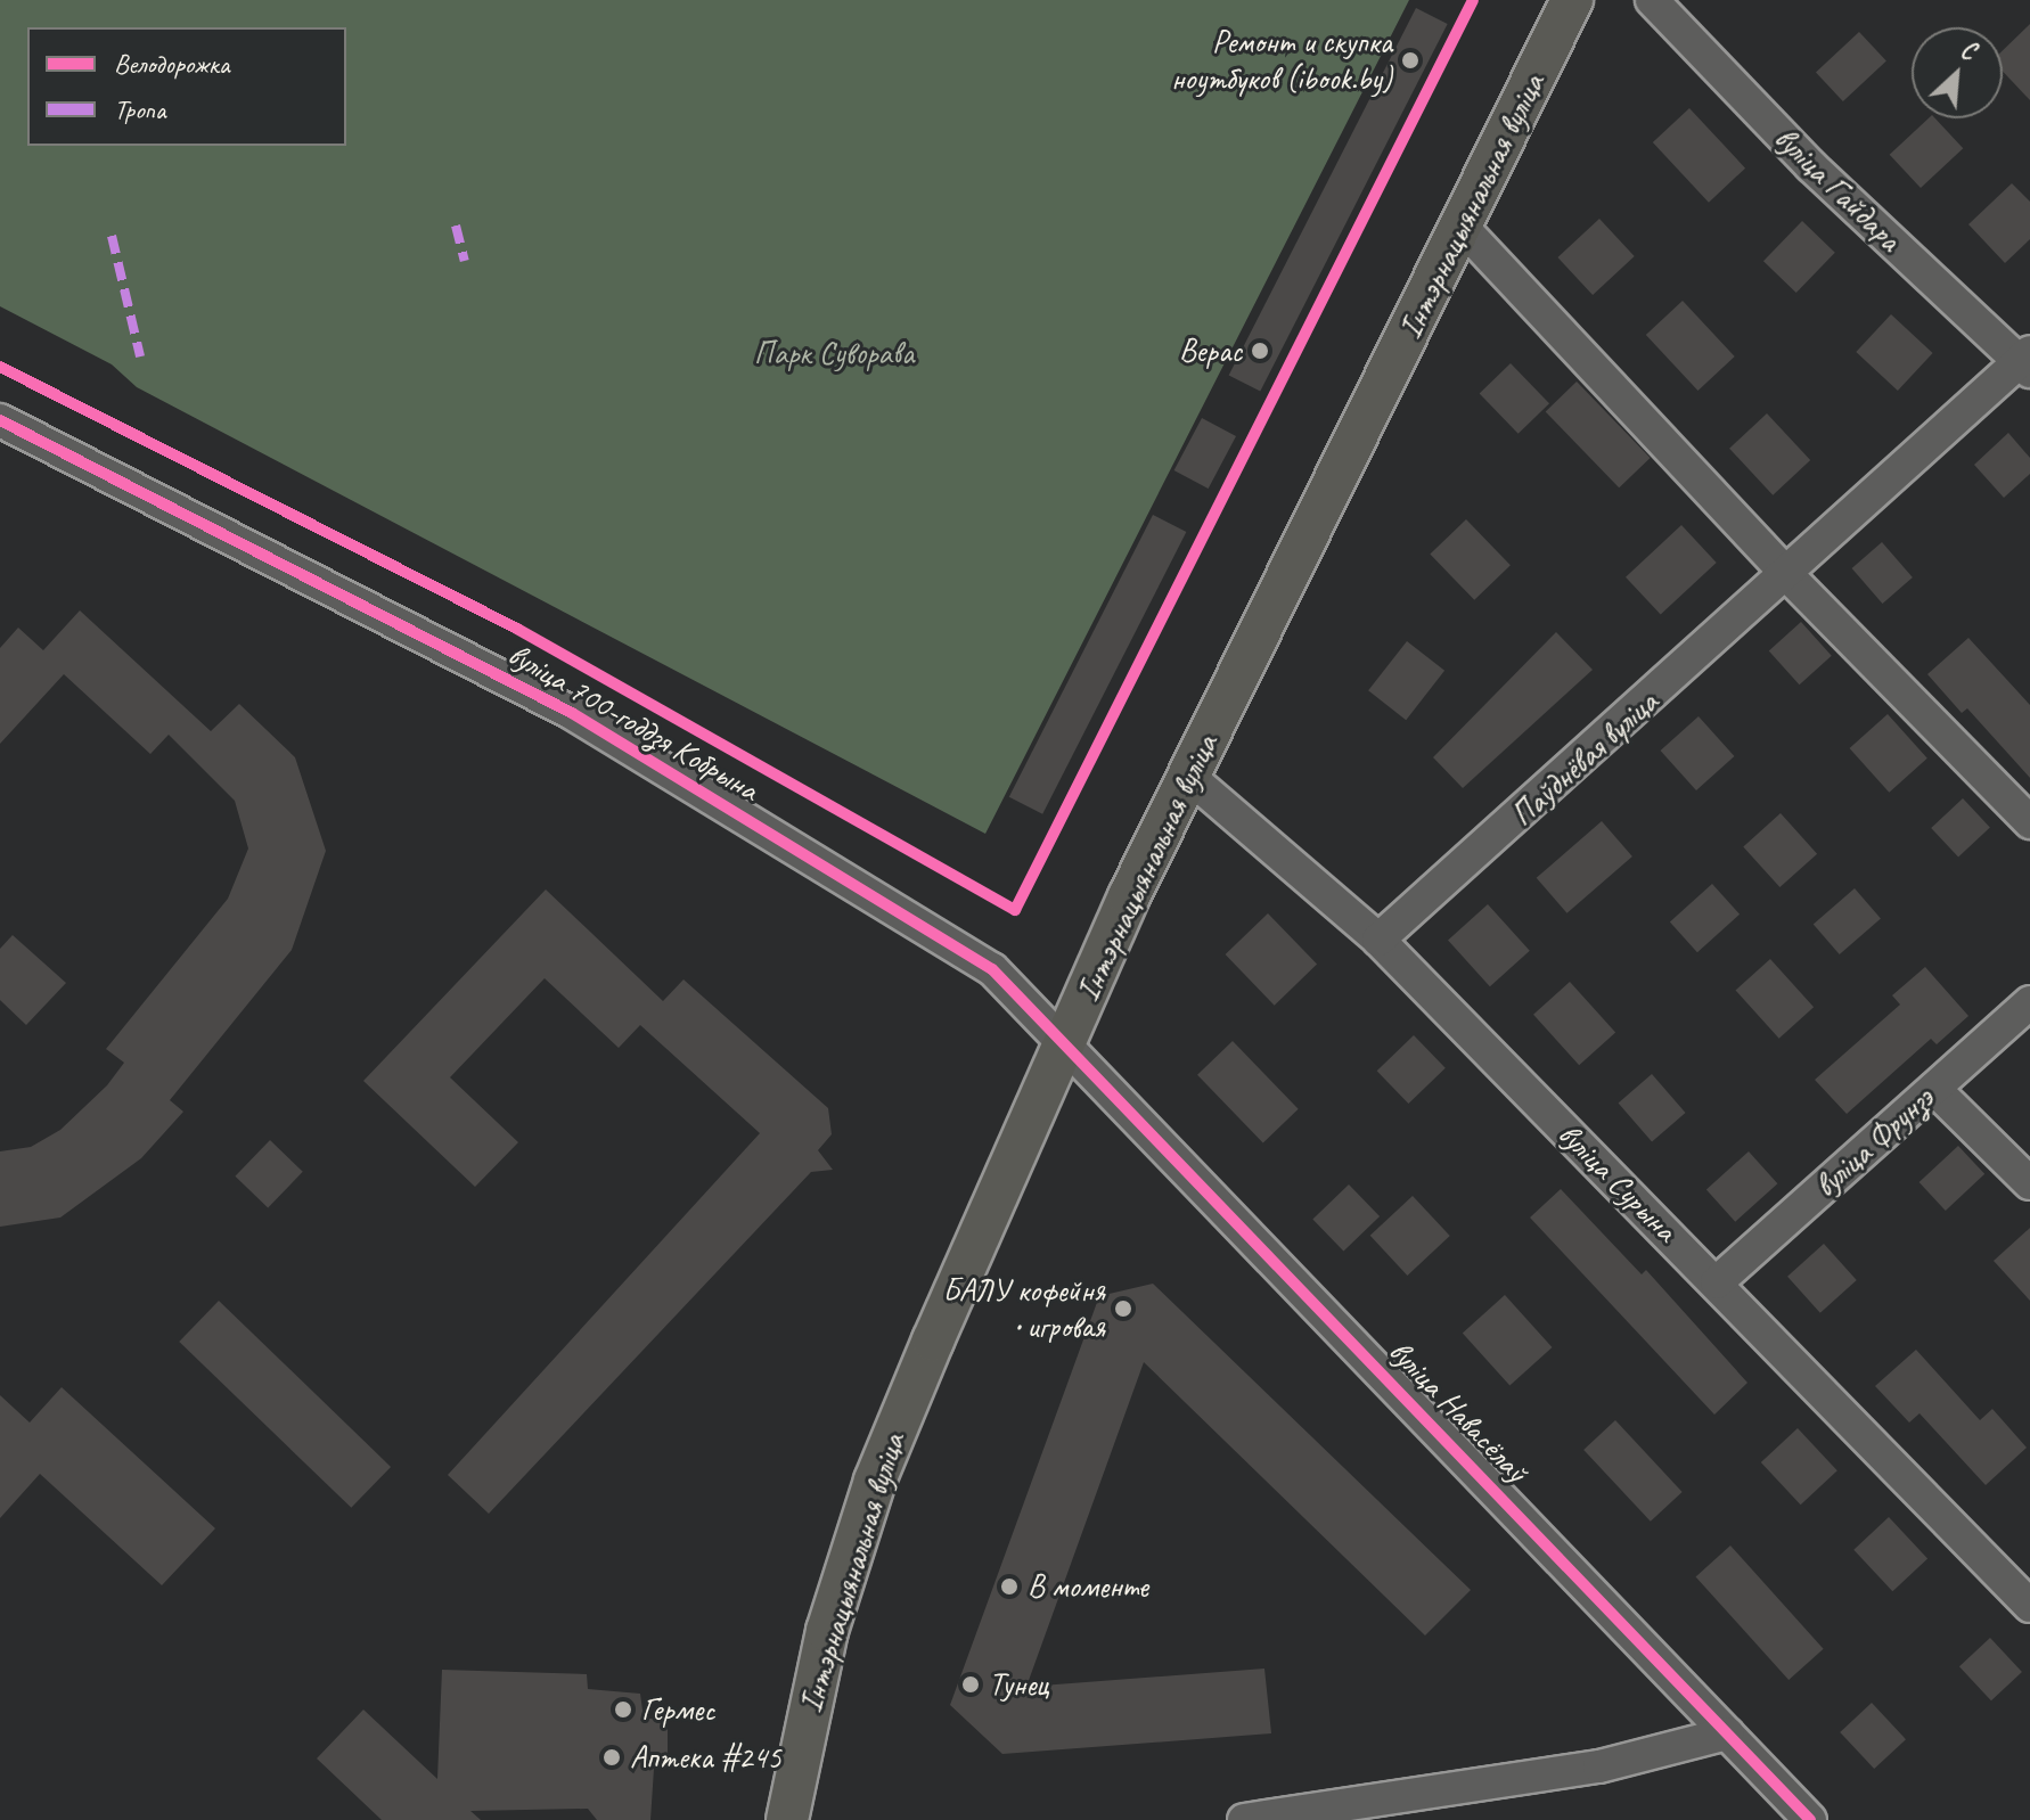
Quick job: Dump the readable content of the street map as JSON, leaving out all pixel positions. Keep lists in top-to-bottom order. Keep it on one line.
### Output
{"streets":{"main road":["Інтэрнацыянальная вуліца"],"street":["вуліца Гайдара","вуліца 700-годдзя Кобрына","Паўднёвая вуліца","вуліца Фрунзэ","вуліца Сурына","вуліца Навасёлаў"]},"crossings":[["вуліца Гайдара","Паўднёвая вуліца"],["Інтэрнацыянальная вуліца","вуліца 700-годдзя Кобрына"],["Інтэрнацыянальная вуліца","вуліца Сурына"],["Інтэрнацыянальная вуліца","вуліца Навасёлаў"],["вуліца 700-годдзя Кобрына","вуліца Навасёлаў"],["Паўднёвая вуліца","вуліца Сурына"],["вуліца Фрунзэ","вуліца Сурына"]],"parks":["Парк Суворава"],"places":["Ремонт и скупка ноутбуков (ibook.by)","Верас","БАЛУ кофейня • игровая","В моменте","Тунец","Гермес","Аптека #245"],"legend":["Велодорожка","Тропа"],"north":"top right"}
